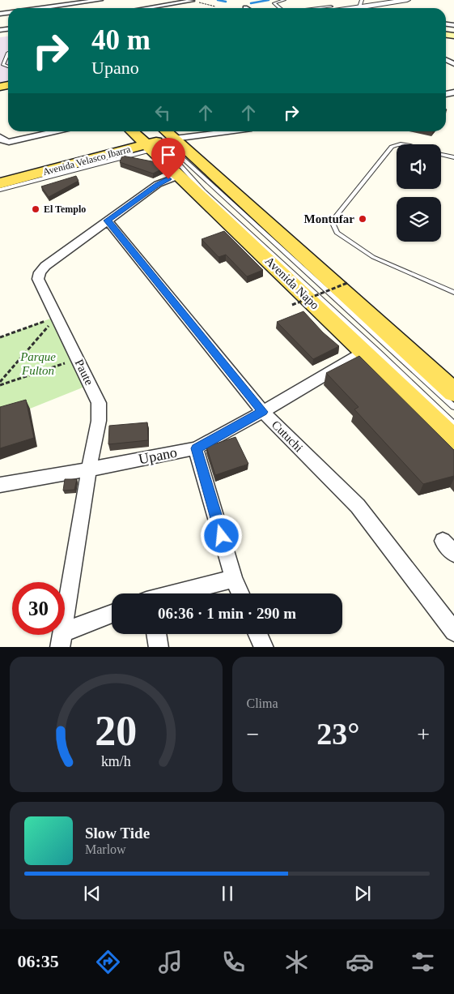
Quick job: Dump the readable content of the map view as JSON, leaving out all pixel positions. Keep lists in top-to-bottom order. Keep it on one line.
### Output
{"streets":{"main road":["Avenida Velasco Ibarra","Avenida Napo"],"street":["Paute","Cutuchi","Upano"]},"crossings":[["Avenida Velasco Ibarra","Avenida Napo"],["Avenida Napo","Paute"],["Avenida Napo","Upano"],["Paute","Cutuchi"],["Paute","Upano"],["Cutuchi","Upano"]],"parks":["Parque Fulton"],"places":["El Templo","Montufar"],"page":{"turn":["40 m","Upano"],"limit":"30","trip":"06:36 · 1 min · 290 m","tile":"Clima","heat":["−","23°","+"],"song":["Slow Tide","Marlow"],"tabs":"06:35","gauge":["20","km/h"]}}
